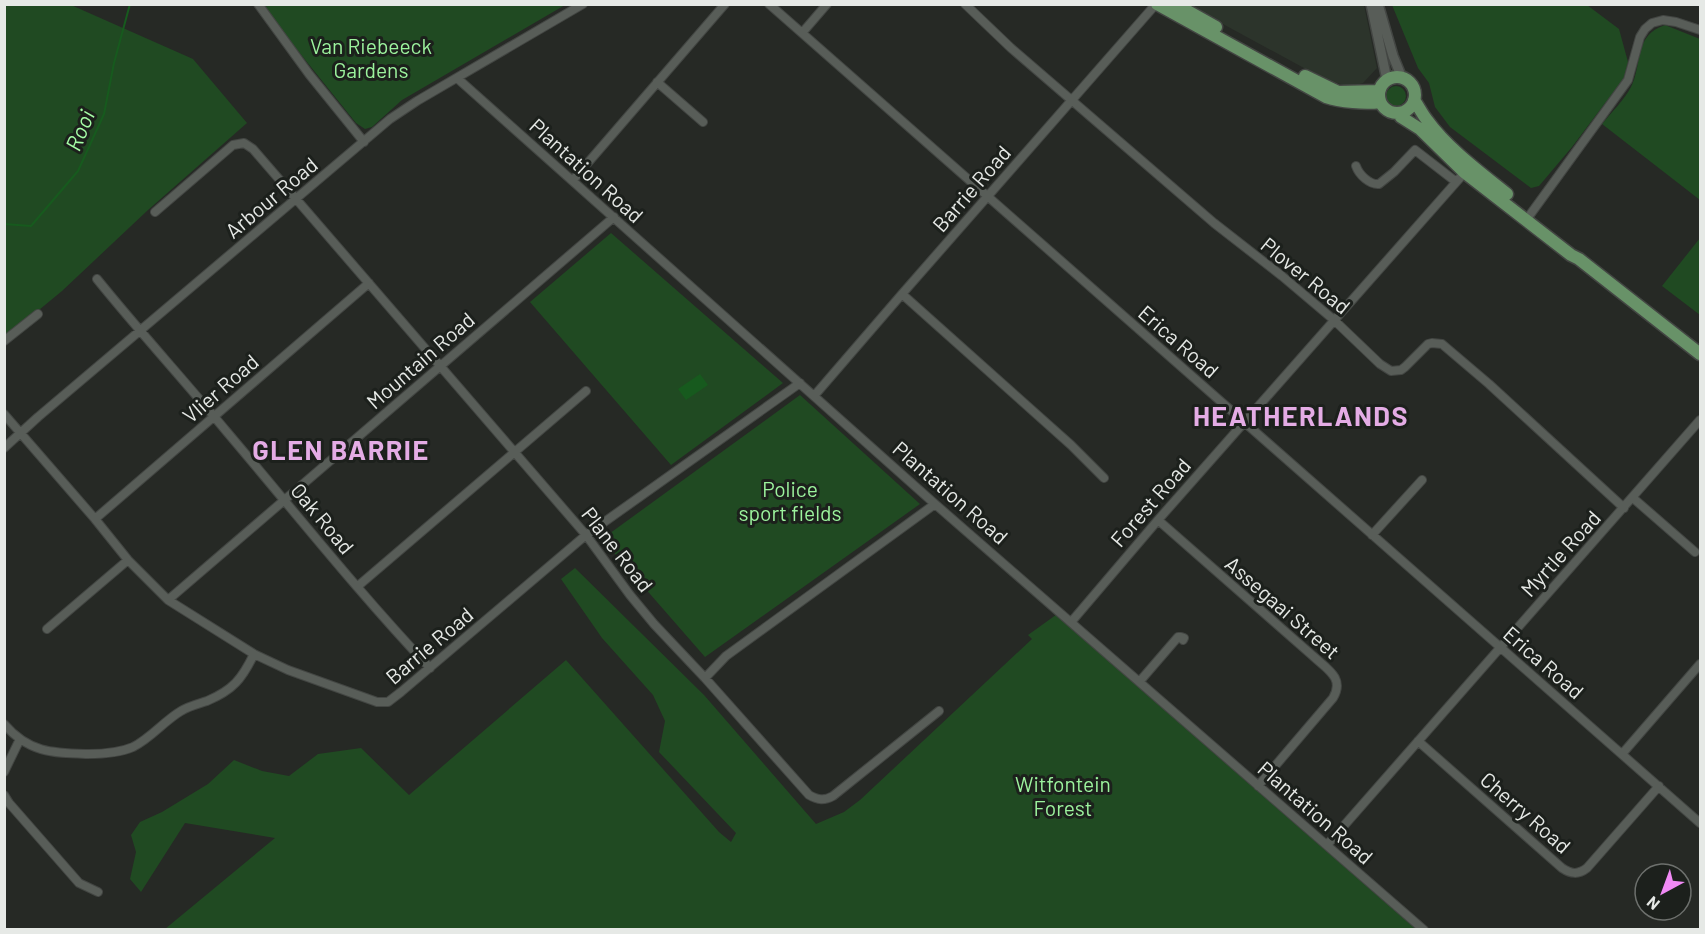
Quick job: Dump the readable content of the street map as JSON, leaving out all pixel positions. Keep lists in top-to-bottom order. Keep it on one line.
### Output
{"streets":{"street":["Plantation Road","Barrie Road","Arbour Road","Plover Road","Erica Road","Mountain Road","Vlier Road","Forest Road","Oak Road","Plane Road","Myrtle Road","Assegaai Street","Cherry Road"]},"crossings":[["Plantation Road","Barrie Road"],["Plantation Road","Arbour Road"],["Plantation Road","Mountain Road"],["Plantation Road","Forest Road"],["Plantation Road","Myrtle Road"],["Plantation Road","Assegaai Street"],["Barrie Road","Arbour Road"],["Barrie Road","Plover Road"],["Barrie Road","Erica Road"],["Barrie Road","Mountain Road"],["Barrie Road","Vlier Road"],["Barrie Road","Oak Road"],["Barrie Road","Plane Road"],["Arbour Road","Oak Road"],["Arbour Road","Plane Road"],["Plover Road","Forest Road"],["Plover Road","Myrtle Road"],["Erica Road","Forest Road"],["Erica Road","Myrtle Road"],["Erica Road","Cherry Road"],["Mountain Road","Oak Road"],["Mountain Road","Plane Road"],["Vlier Road","Oak Road"],["Vlier Road","Plane Road"],["Forest Road","Assegaai Street"],["Myrtle Road","Cherry Road"]],"districts":["HEATHERLANDS","GLEN BARRIE"],"water":["Rooi"],"parks":["Van Riebeeck Gardens","Police sport fields","Witfontein Forest"],"north":"bottom left"}
